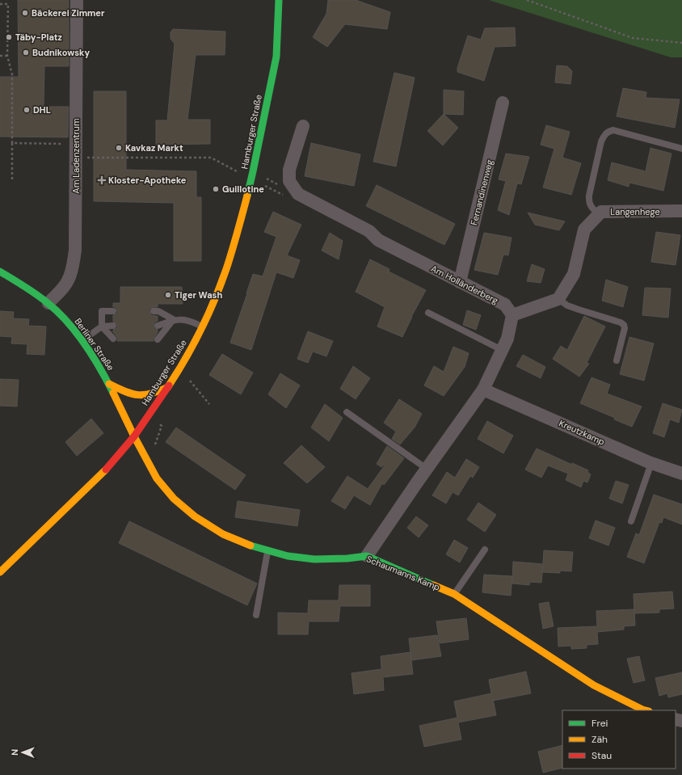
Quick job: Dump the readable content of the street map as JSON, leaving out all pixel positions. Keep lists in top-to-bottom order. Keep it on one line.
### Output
{"streets":{"street":["Hamburger Straße","Am Ladenzentrum","Fernandinenweg","Langenhege","Am Holländerberg","Berliner Straße","Kreutzkamp","Schaumanns Kamp"]},"crossings":[["Hamburger Straße","Berliner Straße"],["Hamburger Straße","Schaumanns Kamp"],["Am Ladenzentrum","Berliner Straße"],["Fernandinenweg","Am Holländerberg"],["Berliner Straße","Schaumanns Kamp"]],"places":{"other":["Bäckerei Zimmer","Täby-Platz","Budnikowsky","DHL","Kavkaz Markt","Guillotine","Tiger Wash"],"health":["Kloster-Apotheke"]},"legend":["Frei","Zäh","Stau"],"north":"left"}
